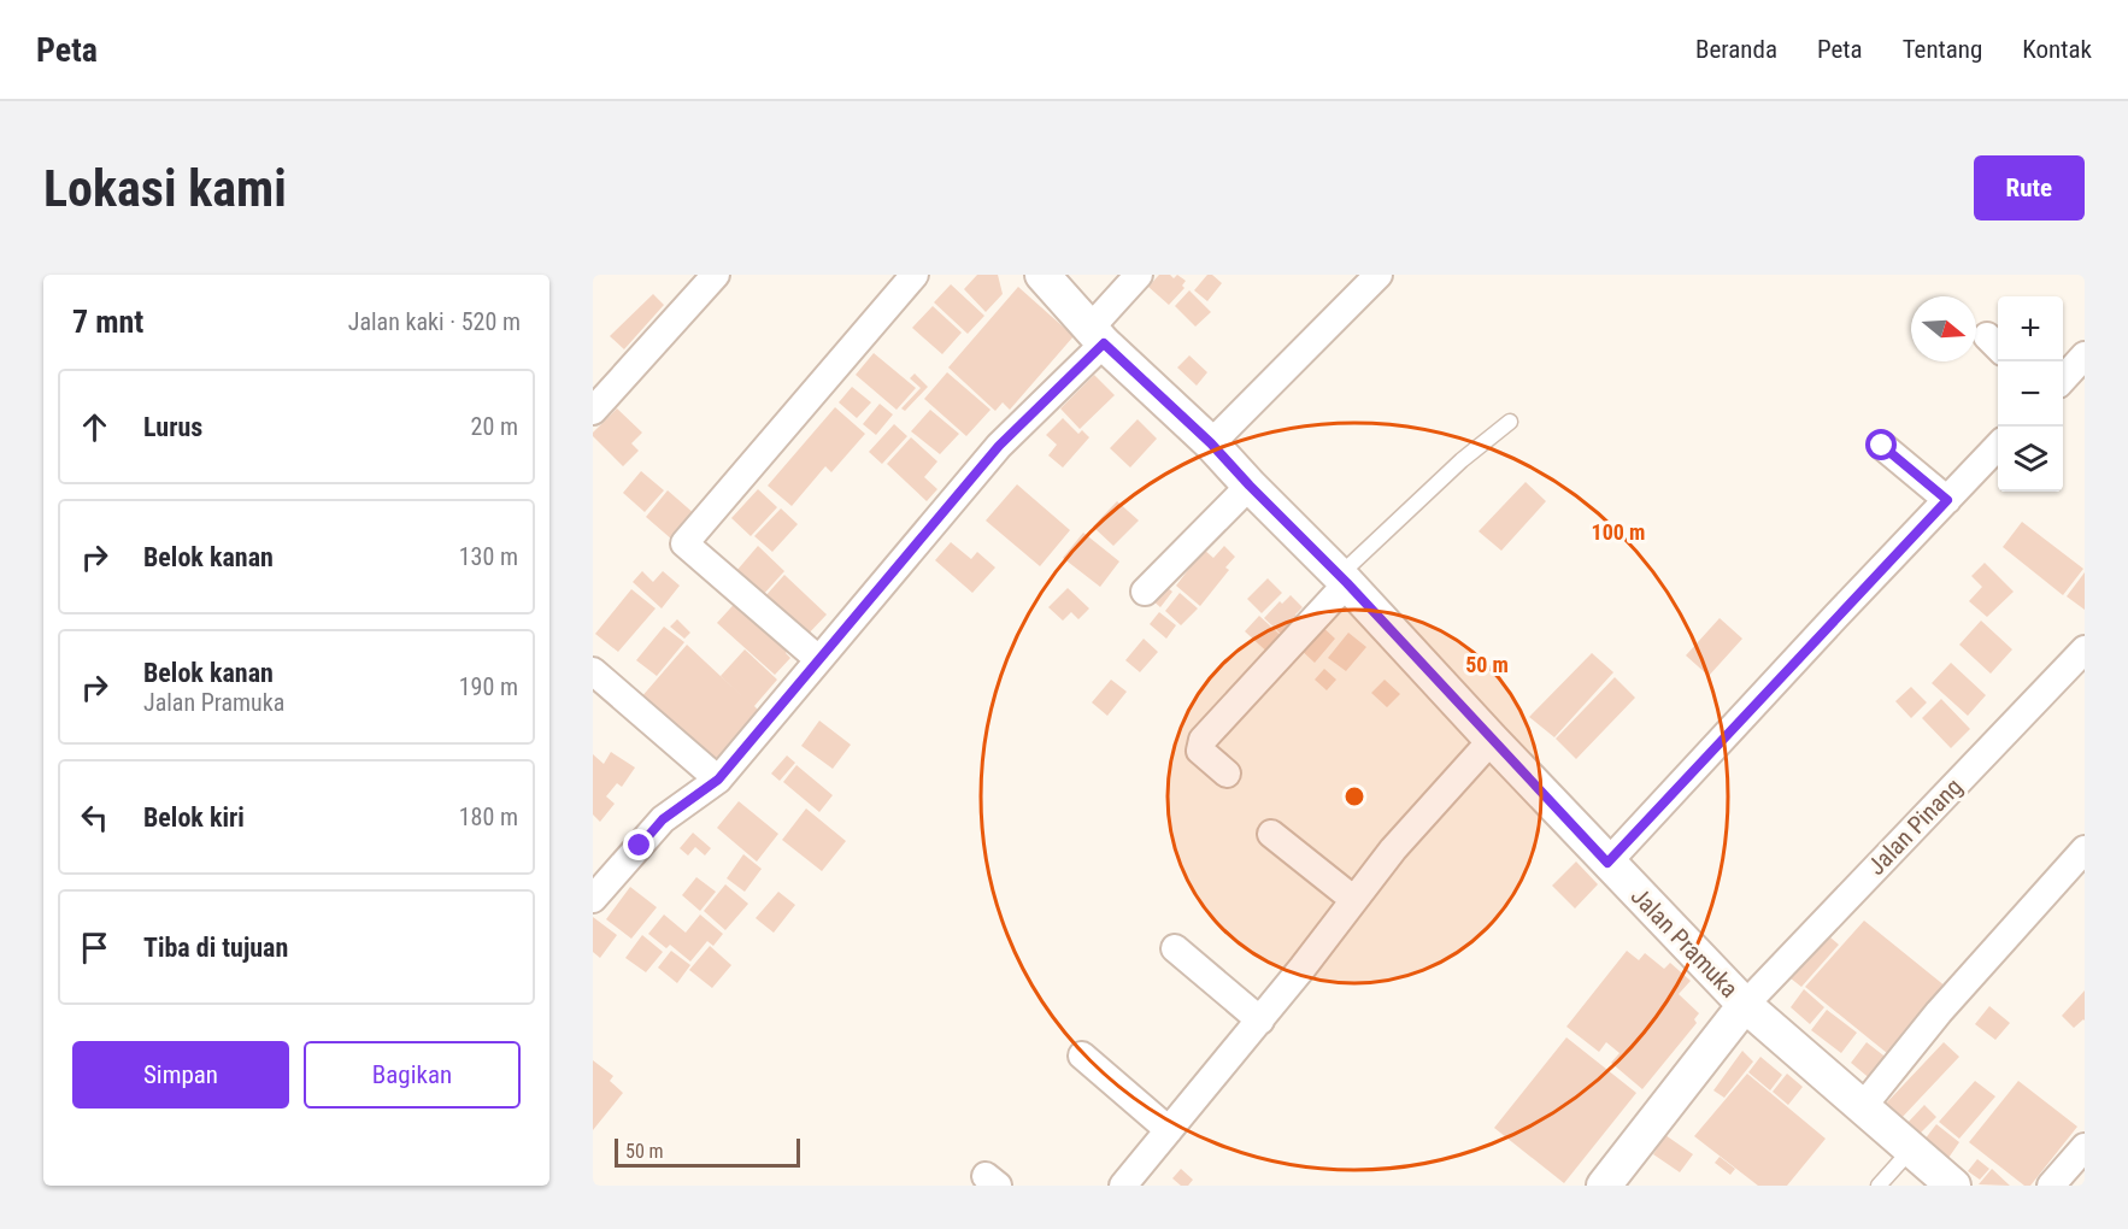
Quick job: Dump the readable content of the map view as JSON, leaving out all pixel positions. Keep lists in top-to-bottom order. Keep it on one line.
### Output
{"streets":{"street":["Jalan Pinang","Jalan Pramuka"]},"crossings":[["Jalan Pinang","Jalan Pramuka"]],"scale_bar":"50 m","north":"right","page":{"header":"Peta","nav":["Beranda","Peta","Tentang","Kontak"],"buttons":["Rute",["Simpan","Bagikan"]],"title":"Lokasi kami","heading":["7 mnt","Jalan kaki · 520 m"],"map_buttons":["+","−"],"list":[["Lurus","20 m"],["Belok kanan","130 m"],["Belok kanan","Jalan Pramuka","190 m"],["Belok kiri","180 m"],"Tiba di tujuan"],"scale":"50 m"},"rings":["100 m","50 m"]}
